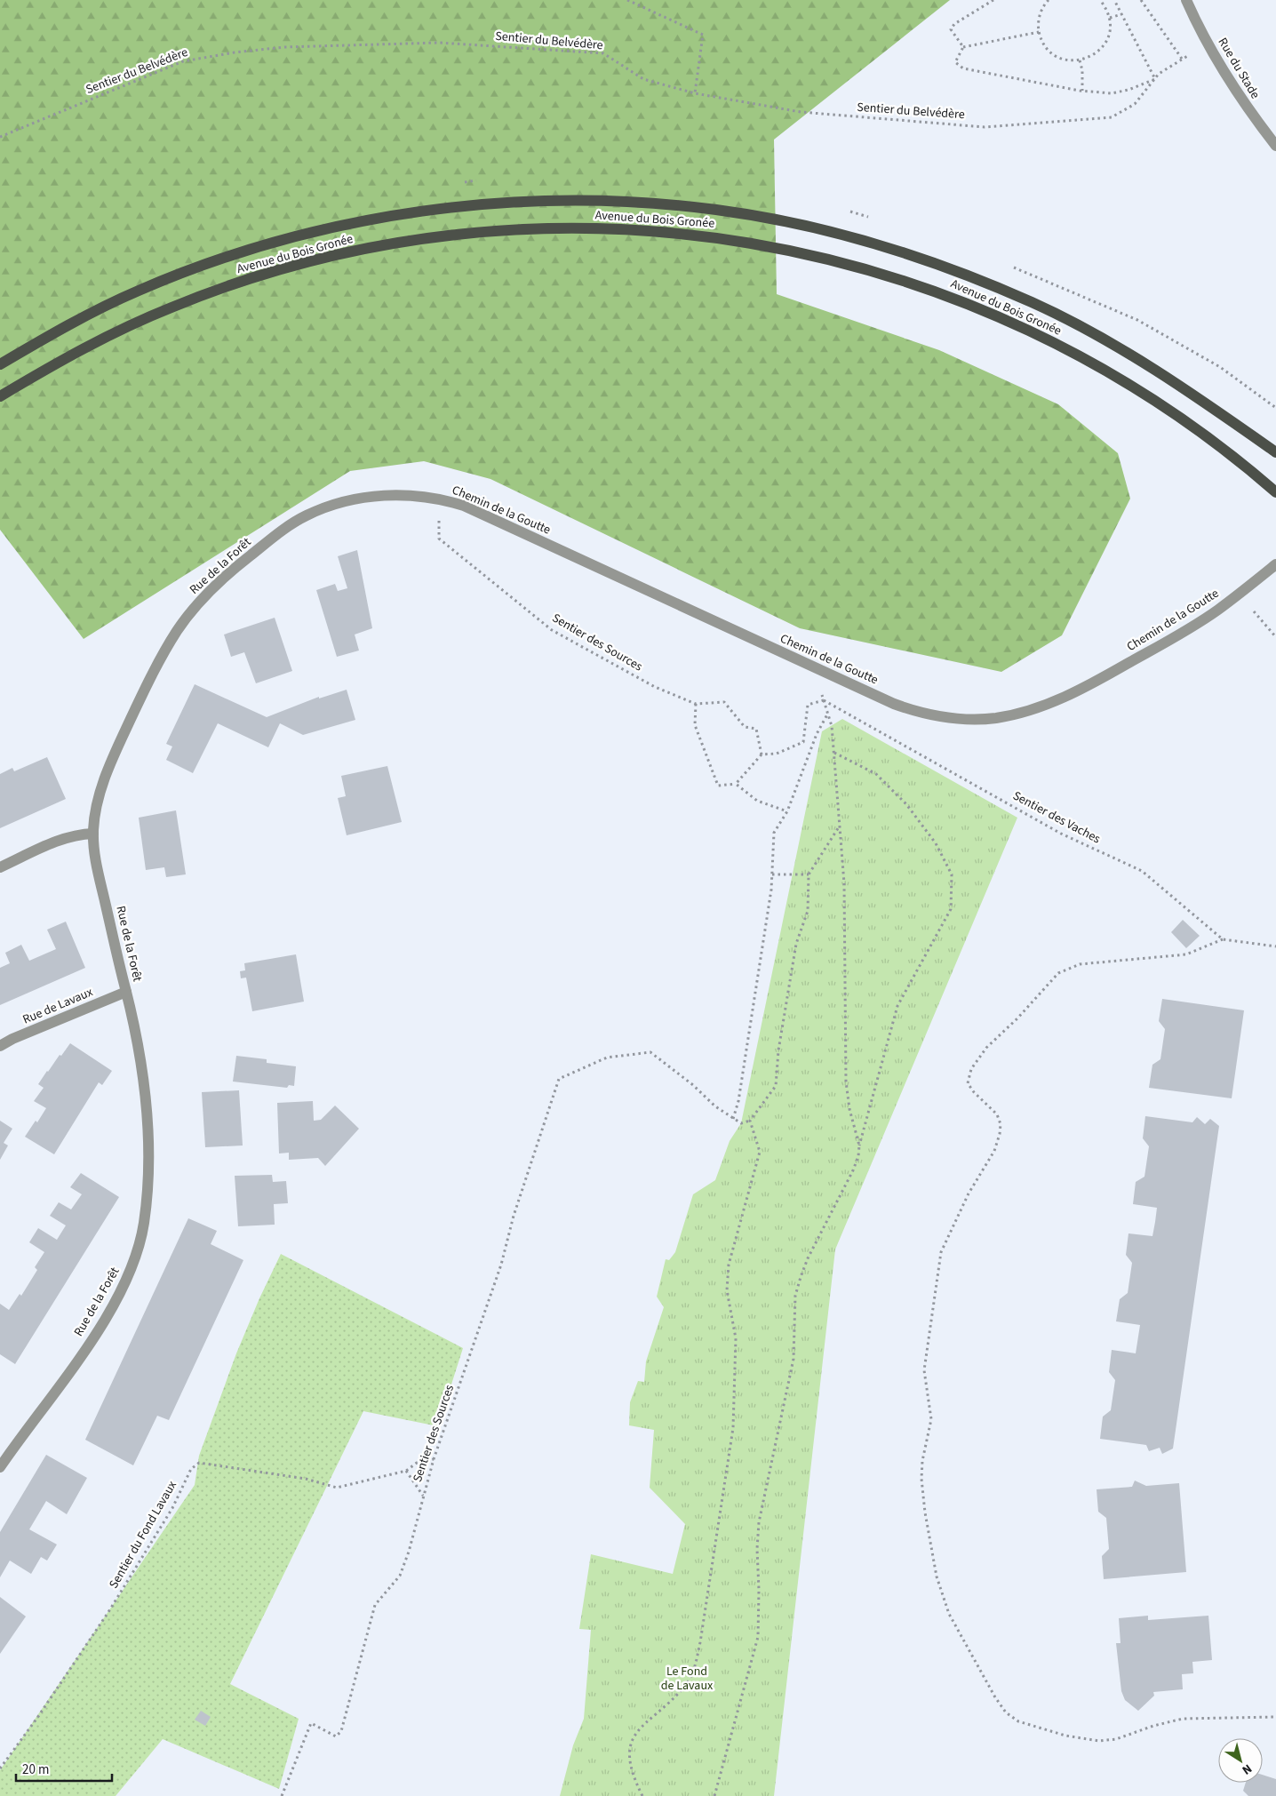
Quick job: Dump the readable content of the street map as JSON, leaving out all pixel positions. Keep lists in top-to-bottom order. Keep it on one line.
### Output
{"streets":{"main road":["Avenue du Bois Gronée"],"street":["Rue du Stade","Chemin de la Goutte","Rue de la Forêt","Rue de Lavaux"],"path":["Sentier du Belvédère","Sentier des Sources","Sentier des Vaches","Sentier du Fond Lavaux"]},"crossings":[["Sentier du Belvédère","Rue du Stade"],["Chemin de la Goutte","Rue de la Forêt"],["Chemin de la Goutte","Sentier des Sources"],["Rue de la Forêt","Rue de Lavaux"],["Sentier des Sources","Sentier du Fond Lavaux"]],"parks":["Le Fond de Lavaux"],"scale_bar":"20 m","north":"bottom right"}
